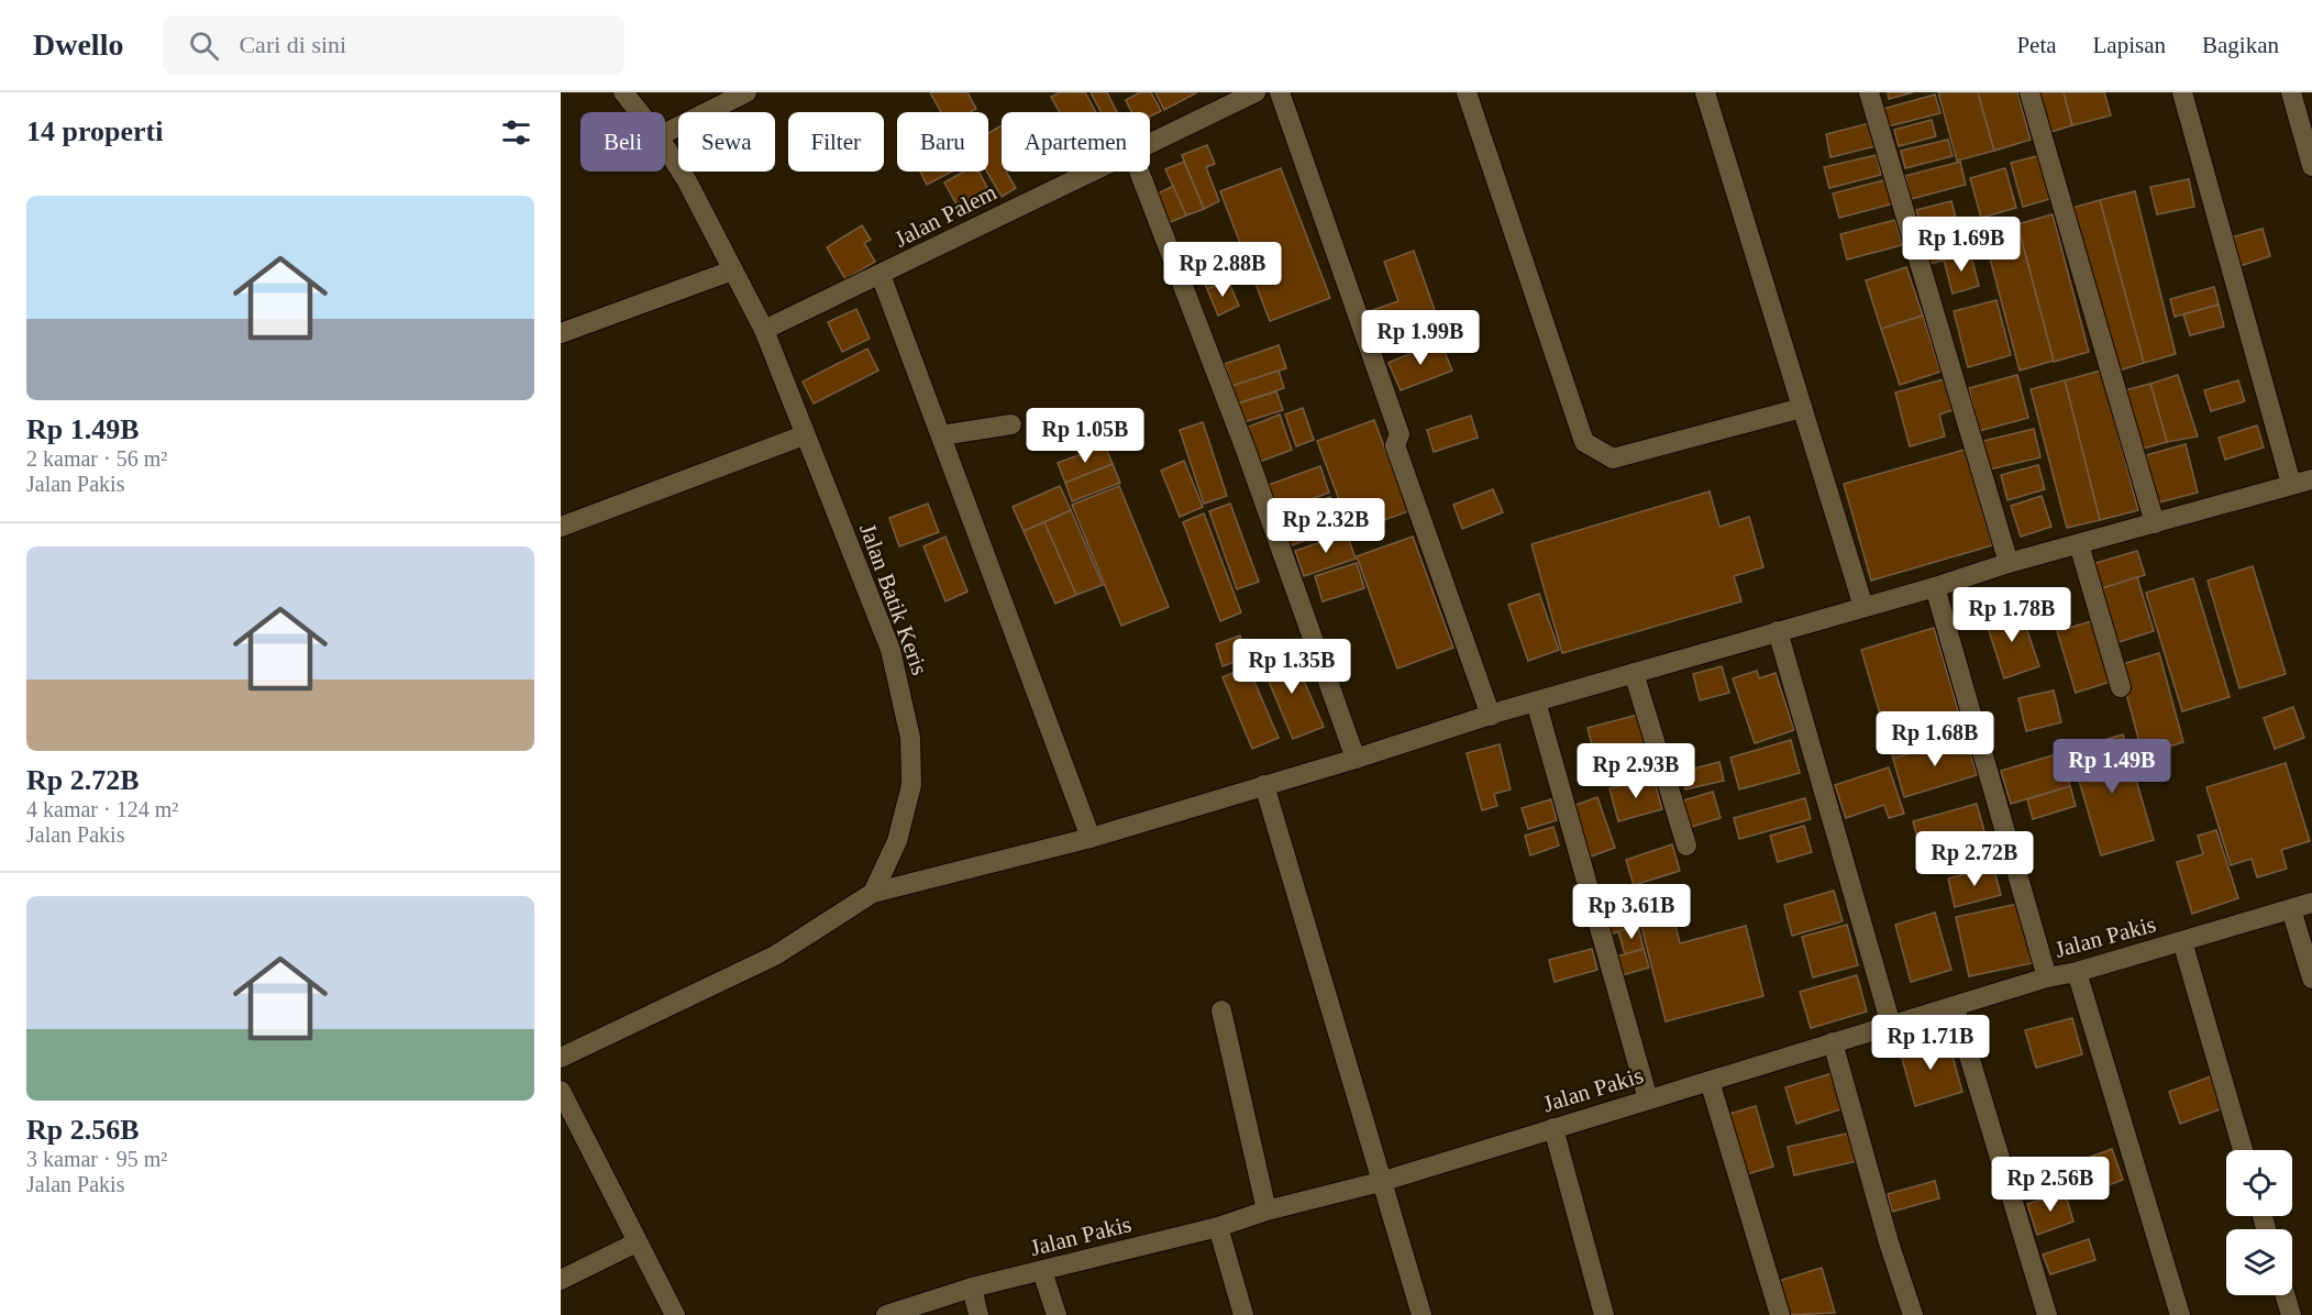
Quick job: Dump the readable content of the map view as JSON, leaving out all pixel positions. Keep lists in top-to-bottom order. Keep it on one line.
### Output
{"streets":{"street":["Jalan Palem","Jalan Batik Keris","Jalan Pakis"]},"crossings":[["Jalan Palem","Jalan Batik Keris"]],"page":{"header":"Dwello","search":"Cari di sini","nav":["Peta","Lapisan","Bagikan"],"heading":"14 properti","chip":["Beli","Sewa","Filter","Baru","Apartemen"],"list":[{"name":"Rp 1.49B","note":"2 kamar · 56 m² · Jalan Pakis"},{"name":"Rp 2.72B","note":"4 kamar · 124 m² · Jalan Pakis"},{"name":"Rp 2.56B","note":"3 kamar · 95 m² · Jalan Pakis"}],"price":["Rp 1.69B","Rp 2.88B","Rp 1.99B","Rp 1.05B","Rp 2.32B","Rp 1.78B","Rp 1.35B","Rp 1.68B","Rp 1.49B","Rp 2.93B","Rp 2.72B","Rp 3.61B","Rp 1.71B","Rp 2.56B"]}}
